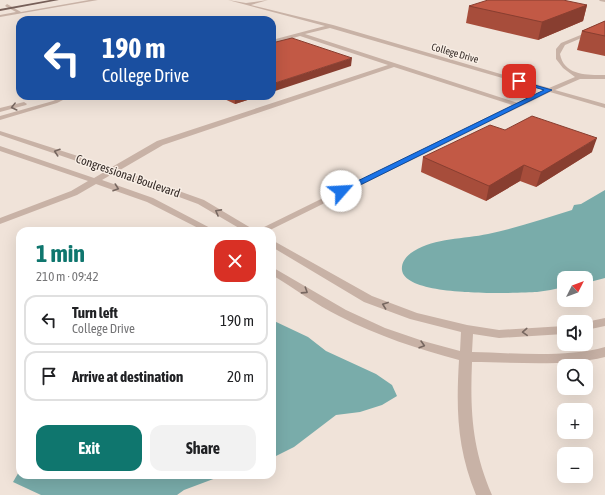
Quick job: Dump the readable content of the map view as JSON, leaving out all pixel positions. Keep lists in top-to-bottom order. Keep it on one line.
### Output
{"streets":{"street":["College Drive","Congressional Boulevard"]},"north":"top right","page":{"turn":["190 m","College Drive"],"heading":["1 min","210 m · 09:42"],"map_buttons":["+","−"],"list":[{"name":"Turn left","note":"College Drive","value":"190 m"},{"name":"Arrive at destination","value":"20 m"}],"buttons":["Exit","Share"]}}
